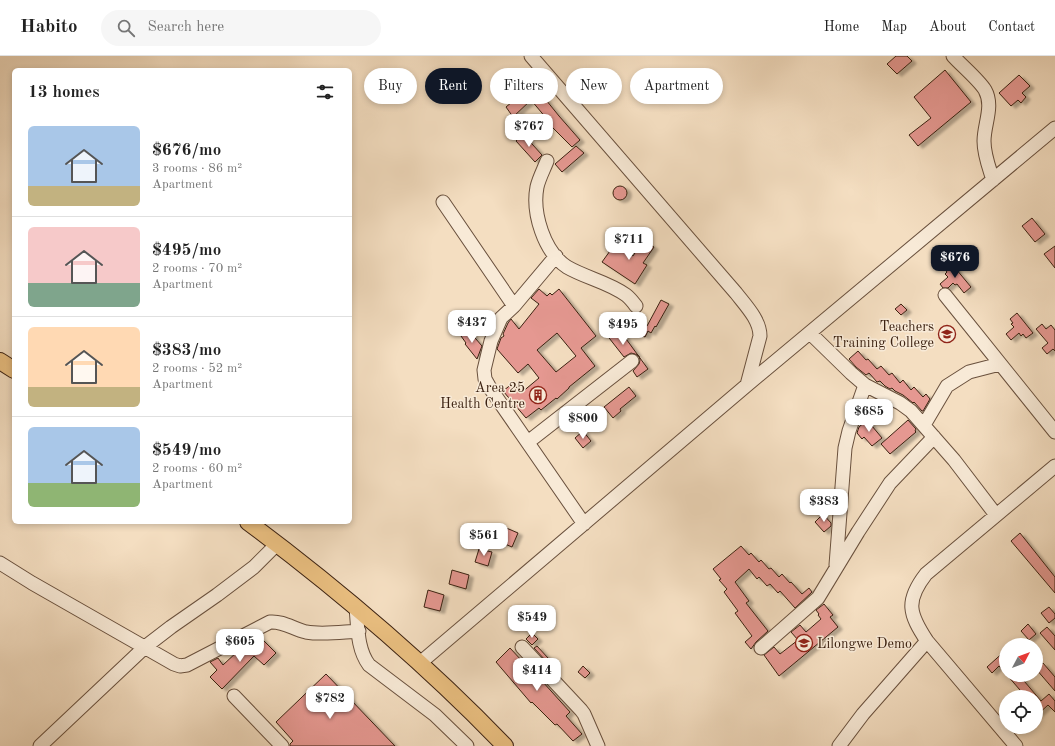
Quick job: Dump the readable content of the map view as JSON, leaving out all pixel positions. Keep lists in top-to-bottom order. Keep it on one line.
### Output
{"places":{"school or university":["Teachers Training College","Lilongwe Demo"],"building":["Area 25 Health Centre"]},"north":"top right","page":{"header":"Habito","search":"Search here","nav":["Home","Map","About","Contact"],"chip":["Buy","Rent","Filters","New","Apartment"],"heading":"13 homes","price":["$767","$711","$676","$437","$495","$685","$800","$383","$561","$549","$605","$414","$782"],"list":[{"name":"$676/mo","note":"3 rooms · 86 m² · Apartment"},{"name":"$495/mo","note":"2 rooms · 70 m² · Apartment"},{"name":"$383/mo","note":"2 rooms · 52 m² · Apartment"},{"name":"$549/mo","note":"2 rooms · 60 m² · Apartment"}]}}
